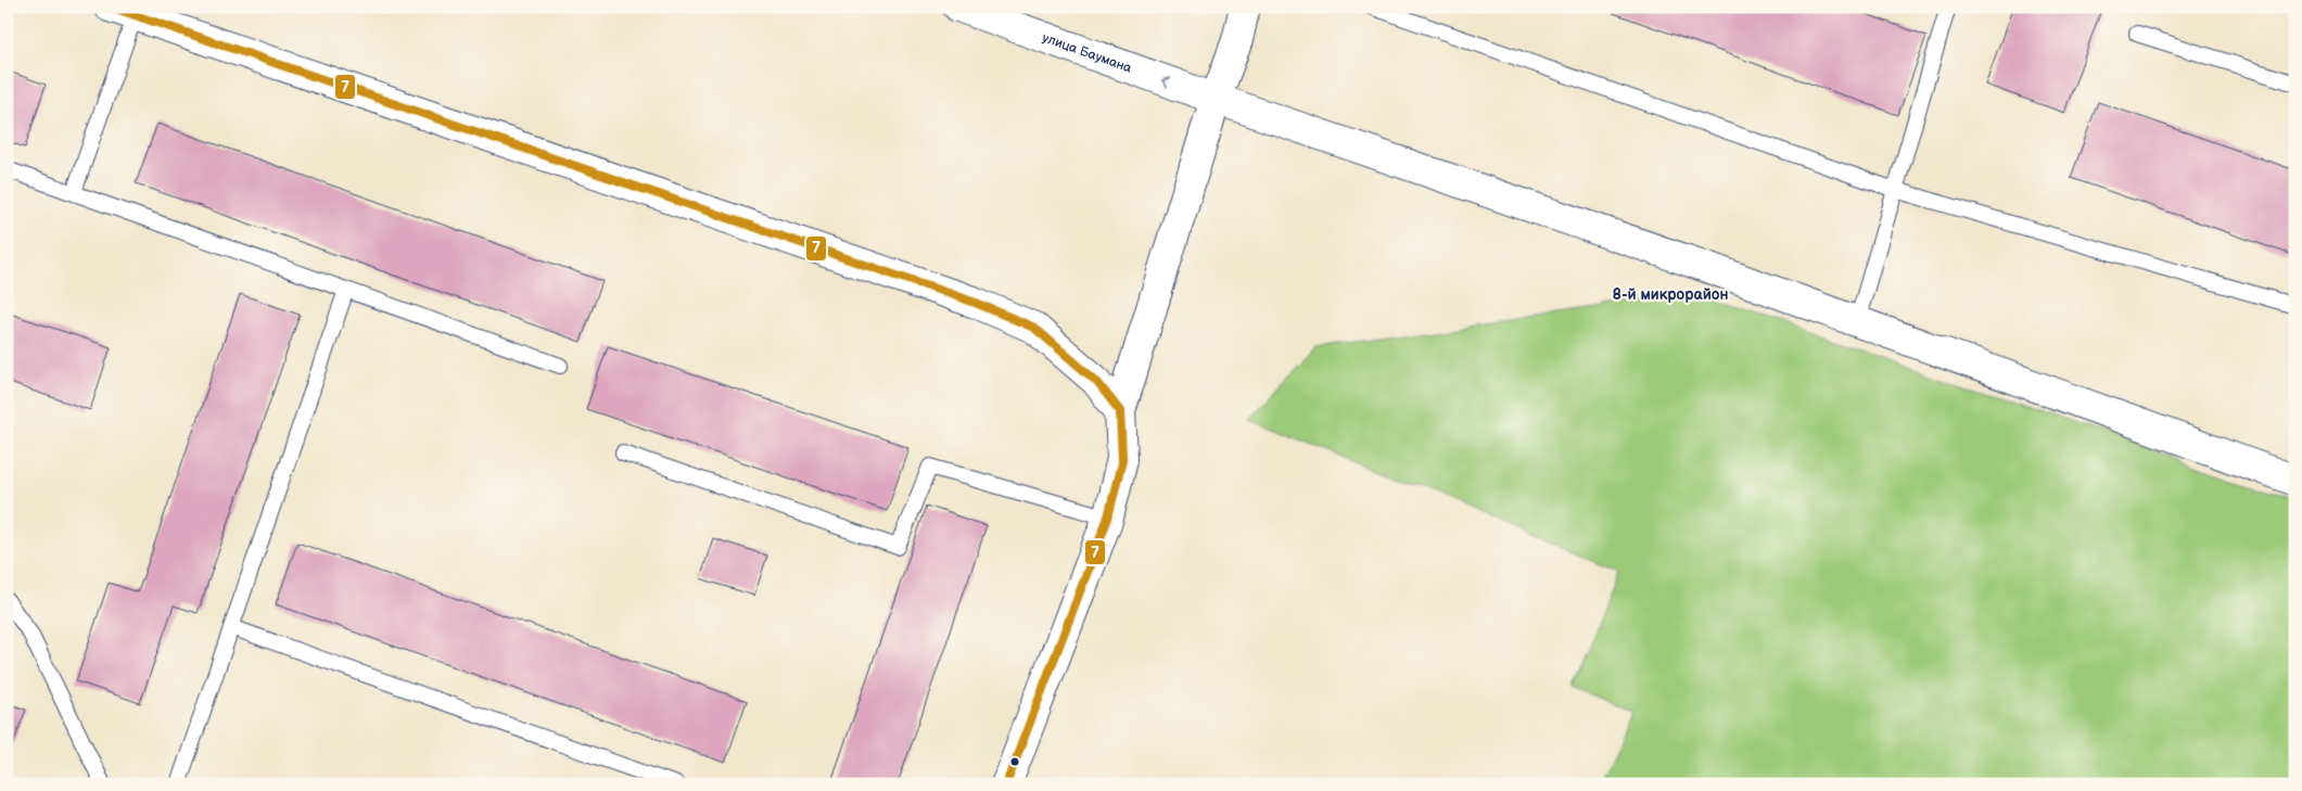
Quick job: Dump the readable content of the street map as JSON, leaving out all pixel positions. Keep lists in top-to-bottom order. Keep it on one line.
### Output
{"streets":{"street":["улица Баумана"]},"districts":["8-й микрорайон"],"lines":["transit line 7"]}
